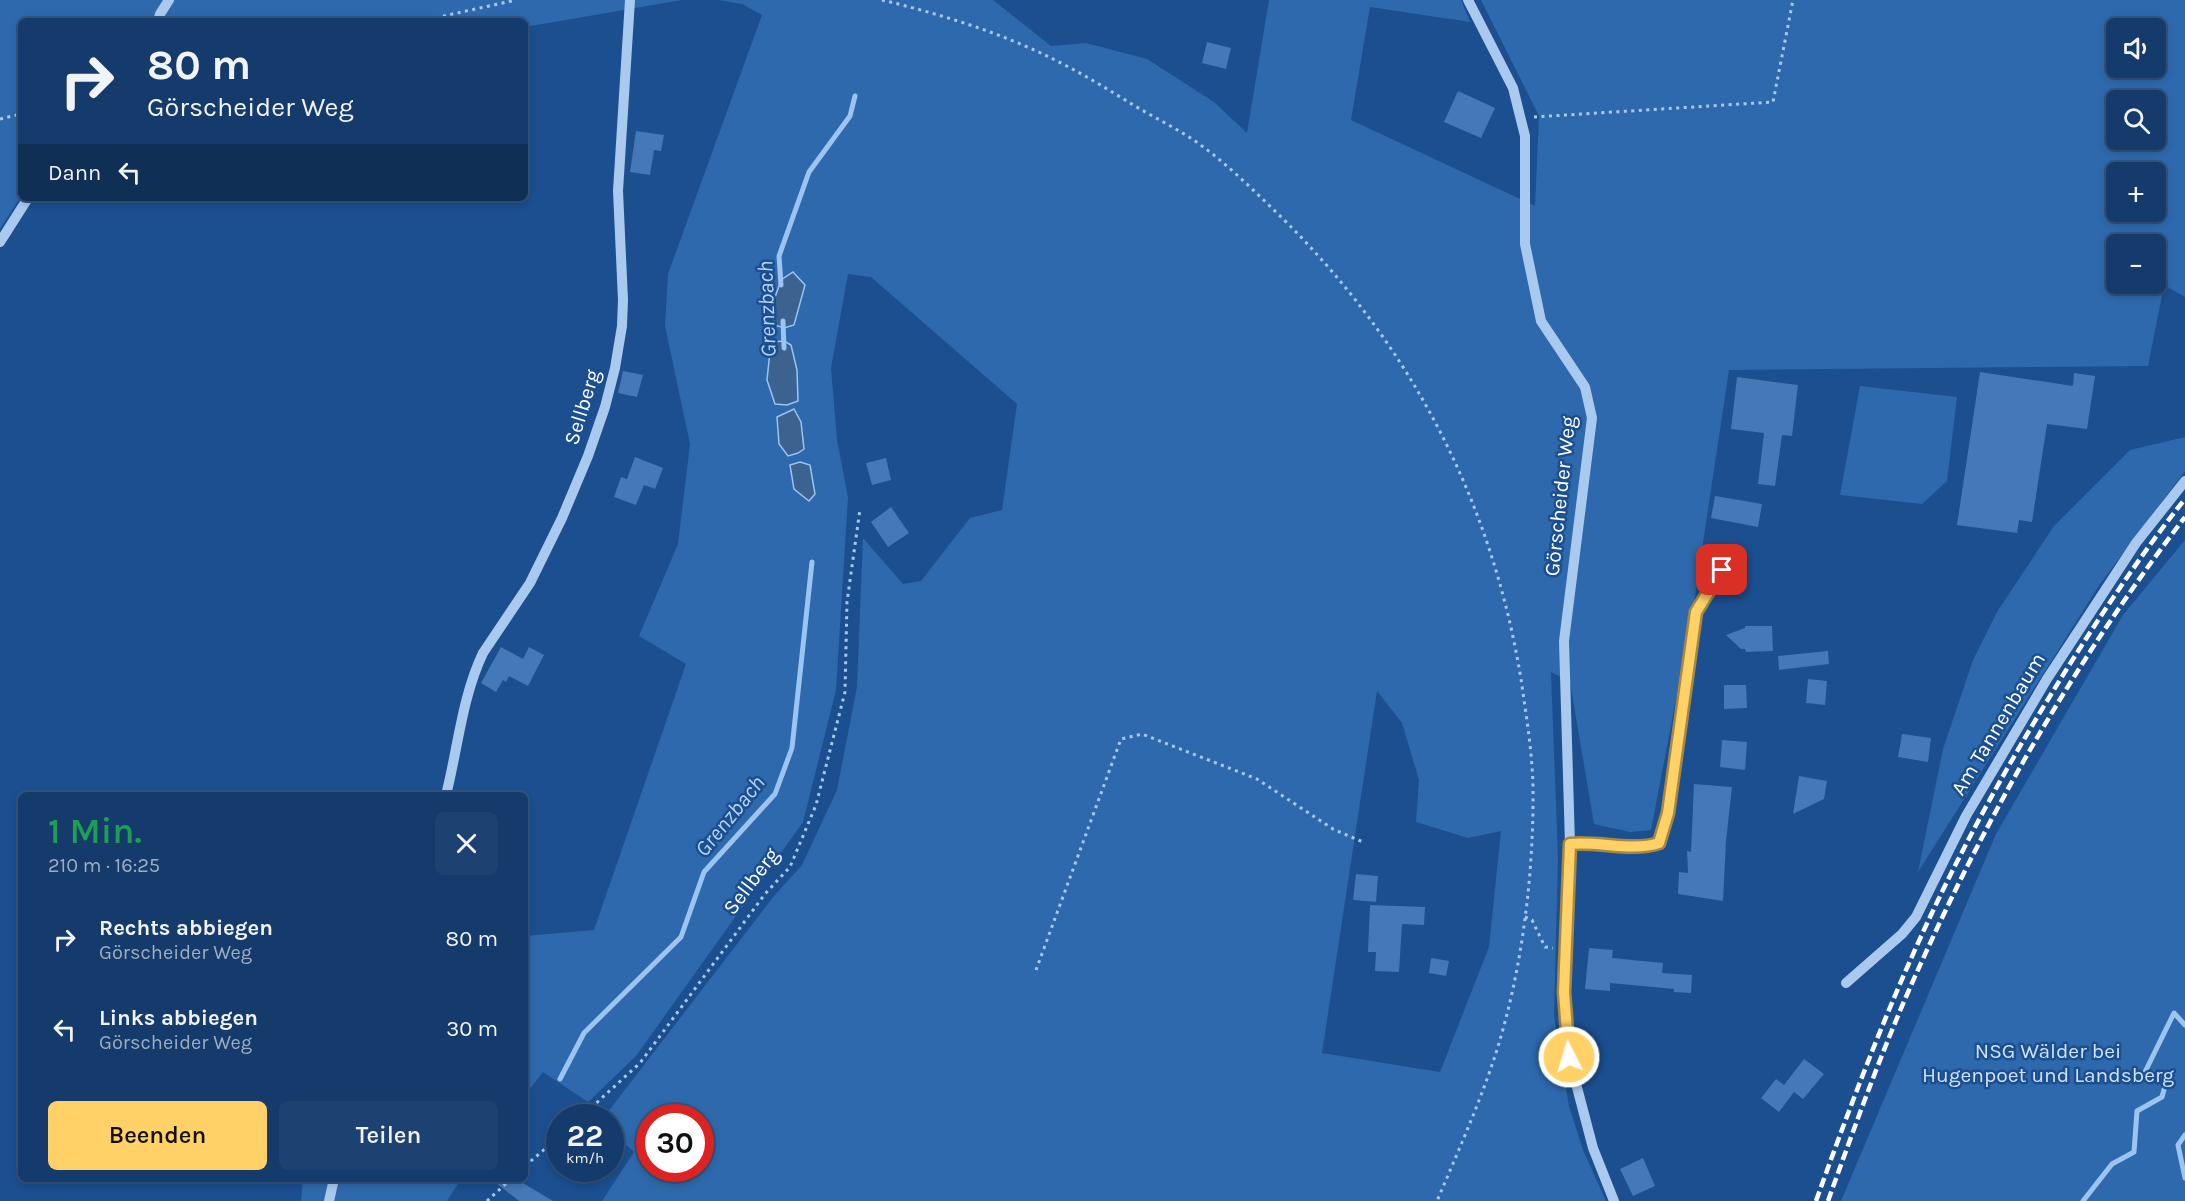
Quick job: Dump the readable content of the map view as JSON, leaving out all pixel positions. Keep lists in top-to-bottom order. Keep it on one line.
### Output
{"streets":{"street":["Sellberg","Görscheider Weg","Am Tannenbaum"]},"water":["Grenzbach"],"parks":["NSG Wälder bei Hugenpoet und Landsberg"],"page":{"map_buttons":["+","−"],"turn":["80 m","Görscheider Weg"],"then":"Dann","heading":["1 Min.","210 m · 16:25"],"list":[{"name":"Rechts abbiegen","note":"Görscheider Weg","value":"80 m"},{"name":"Links abbiegen","note":"Görscheider Weg","value":"30 m"}],"buttons":["Beenden","Teilen"],"speed":"22 km/h","limit":"30"}}
